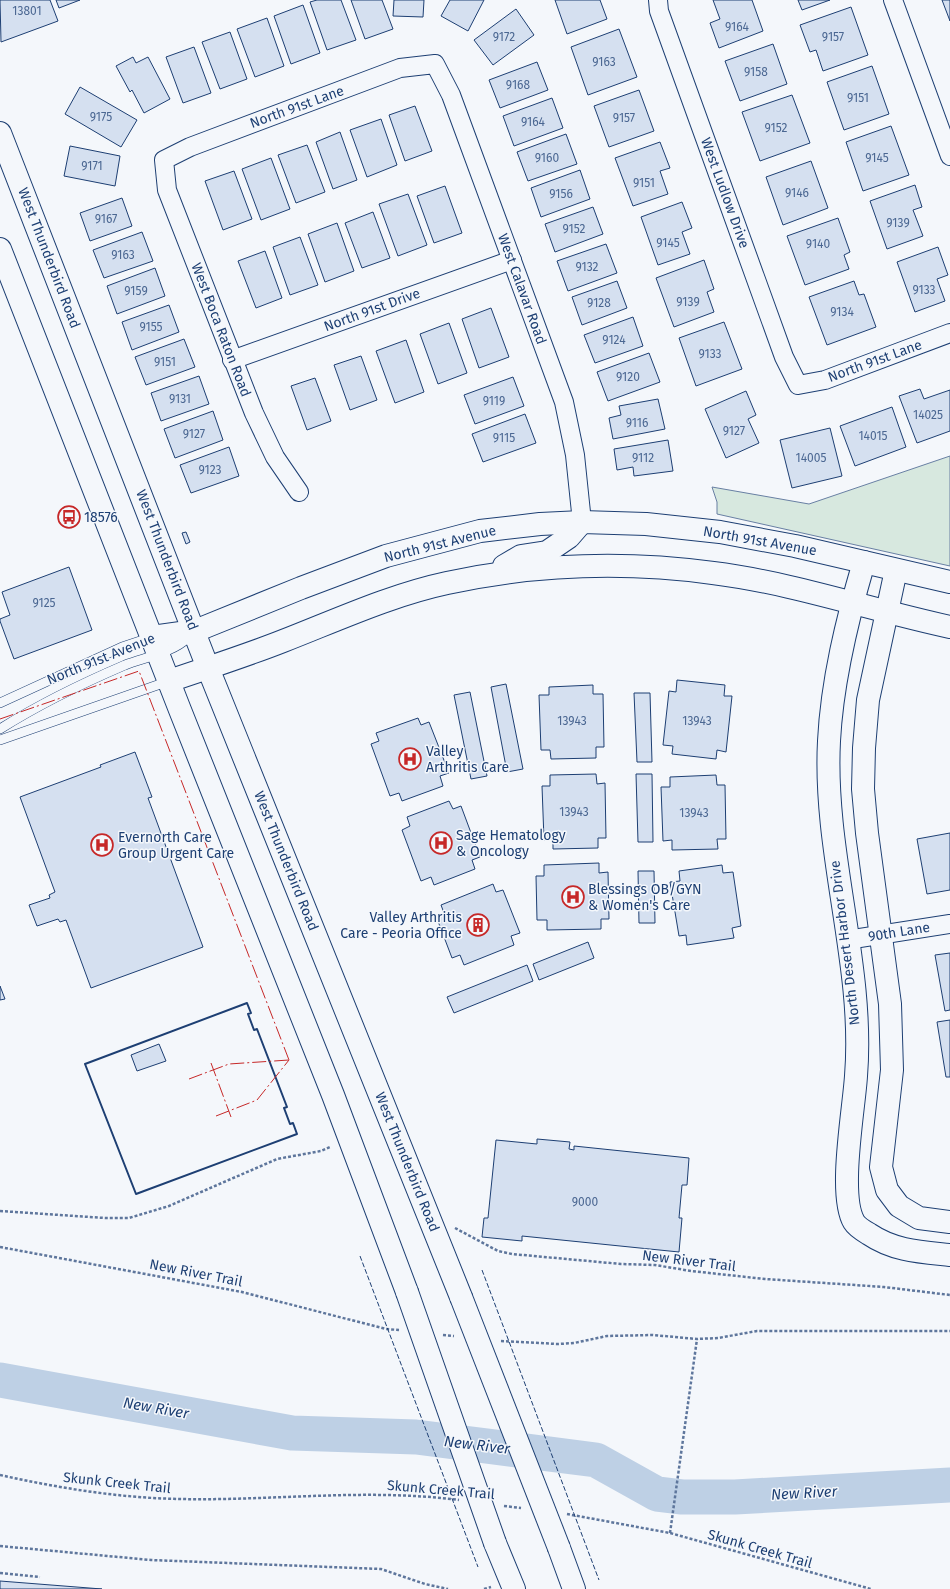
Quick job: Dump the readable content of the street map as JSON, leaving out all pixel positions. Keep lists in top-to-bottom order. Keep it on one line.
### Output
{"streets":{"main road":["West Thunderbird Road","North 91st Avenue","North Desert Harbor Drive"],"street":["North 91st Lane","West Ludlow Drive","West Calavar Road","North 91st Drive","West Boca Raton Road","90th Lane"],"path":["New River Trail","Skunk Creek Trail"]},"crossings":[["North 91st Lane","West Ludlow Drive"],["North 91st Lane","West Calavar Road"],["North 91st Lane","West Boca Raton Road"],["West Thunderbird Road","North 91st Avenue"],["West Thunderbird Road","New River Trail"],["West Calavar Road","North 91st Drive"],["West Calavar Road","North 91st Avenue"],["North 91st Drive","West Boca Raton Road"],["North 91st Avenue","North Desert Harbor Drive"],["90th Lane","North Desert Harbor Drive"]],"water":["New River"],"places":{"bus stop":["18576"],"hospital":["Valley Arthritis Care","Sage Hematology & Oncology","Evernorth Care Group Urgent Care","Blessings OB/GYN & Women's Care"],"building":["Valley Arthritis Care - Peoria Office"]},"house_numbers":["13801","9164","9172","9157","9163","9158","9168","9151","9175","9157","9164","9152","9160","9145","9171","9151","9146","9156","9167","9139","9152","9145","9140","9163","9132","9133","9159","9139","9128","9134","9155","9124","9133","9151","9120","9131","9119","14025","9116","9127","9127","14015","9115","9112","14005","9123","9125","13943","13943","13943","13943","9000"]}
